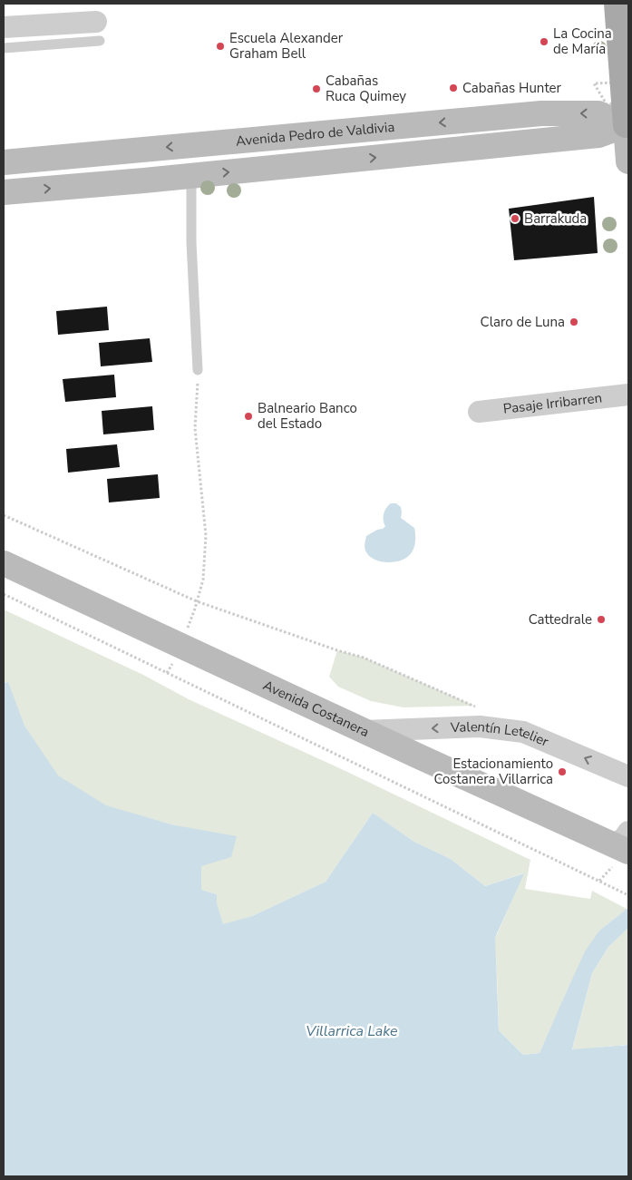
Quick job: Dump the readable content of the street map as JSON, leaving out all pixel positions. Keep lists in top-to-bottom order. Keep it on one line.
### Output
{"streets":{"street":["Avenida Pedro de Valdivia","Pasaje Irribarren","Avenida Costanera","Valentín Letelier"]},"crossings":[["Avenida Costanera","Valentín Letelier"]],"one_way":["Valentín Letelier"],"water":["Villarrica Lake"],"places":["La Cocina de María","Escuela Alexander Graham Bell","Cabañas Hunter","Cabañas Ruca Quimey","Barrakuda","Claro de Luna","Balneario Banco del Estado","Cattedrale","Estacionamiento Costanera Villarrica"]}
